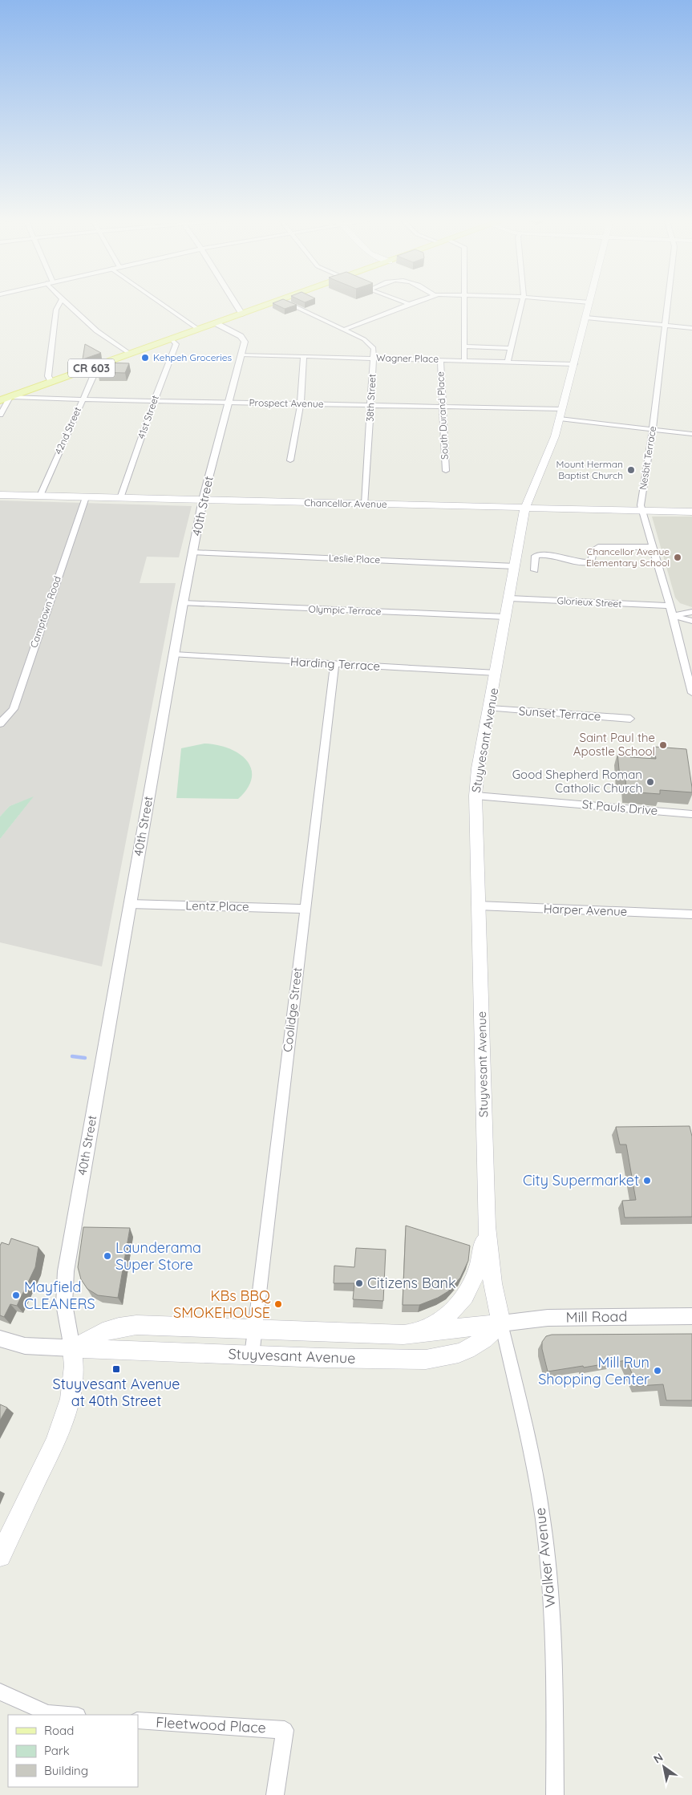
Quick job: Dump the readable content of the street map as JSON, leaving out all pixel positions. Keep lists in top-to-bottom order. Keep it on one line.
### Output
{"streets":{"main road":["CR 603","Chancellor Avenue","Stuyvesant Avenue"],"street":["Wagner Place","38th Street","Prospect Avenue","South Durand Place","41st Street","42nd Street","Nesbit Terrace","40th Street","Leslie Place","Glorieux Street","Olympic Terrace","Camptown Road","Harding Terrace","Sunset Terrace","St Pauls Drive","Lentz Place","Harper Avenue","Coolidge Street","Mill Road","Walker Avenue","Fleetwood Place"]},"crossings":[["Wagner Place","38th Street"],["Wagner Place","South Durand Place"],["Wagner Place","40th Street"],["Wagner Place","Stuyvesant Avenue"],["CR 603","Prospect Avenue"],["CR 603","41st Street"],["CR 603","42nd Street"],["CR 603","40th Street"],["38th Street","Prospect Avenue"],["38th Street","Chancellor Avenue"],["Prospect Avenue","South Durand Place"],["Prospect Avenue","41st Street"],["Prospect Avenue","42nd Street"],["Prospect Avenue","40th Street"],["Prospect Avenue","Stuyvesant Avenue"],["41st Street","Chancellor Avenue"],["42nd Street","Chancellor Avenue"],["Nesbit Terrace","Chancellor Avenue"],["Nesbit Terrace","Glorieux Street"],["Chancellor Avenue","40th Street"],["Chancellor Avenue","Camptown Road"],["Chancellor Avenue","Stuyvesant Avenue"],["40th Street","Leslie Place"],["40th Street","Olympic Terrace"],["40th Street","Harding Terrace"],["40th Street","Stuyvesant Avenue"],["40th Street","Lentz Place"],["Leslie Place","Stuyvesant Avenue"],["Glorieux Street","Stuyvesant Avenue"],["Olympic Terrace","Stuyvesant Avenue"],["Harding Terrace","Stuyvesant Avenue"],["Harding Terrace","Coolidge Street"],["Sunset Terrace","Stuyvesant Avenue"],["Stuyvesant Avenue","St Pauls Drive"],["Stuyvesant Avenue","Harper Avenue"],["Stuyvesant Avenue","Coolidge Street"],["Stuyvesant Avenue","Mill Road"],["Stuyvesant Avenue","Walker Avenue"],["Lentz Place","Coolidge Street"],["Mill Road","Walker Avenue"]],"places":{"other":["Kehpeh Groceries","Mount Herman Baptist Church","Chancellor Avenue Elementary School","Saint Paul the Apostle School","Good Shepherd Roman Catholic Church","City Supermarket","Launderama Super Store","Citizens Bank","Mayfield CLEANERS","KBs BBQ SMOKEHOUSE","Mill Run Shopping Center"],"transit":["Stuyvesant Avenue at 40th Street"]},"legend":["Road","Park","Building"],"north":"top left"}
